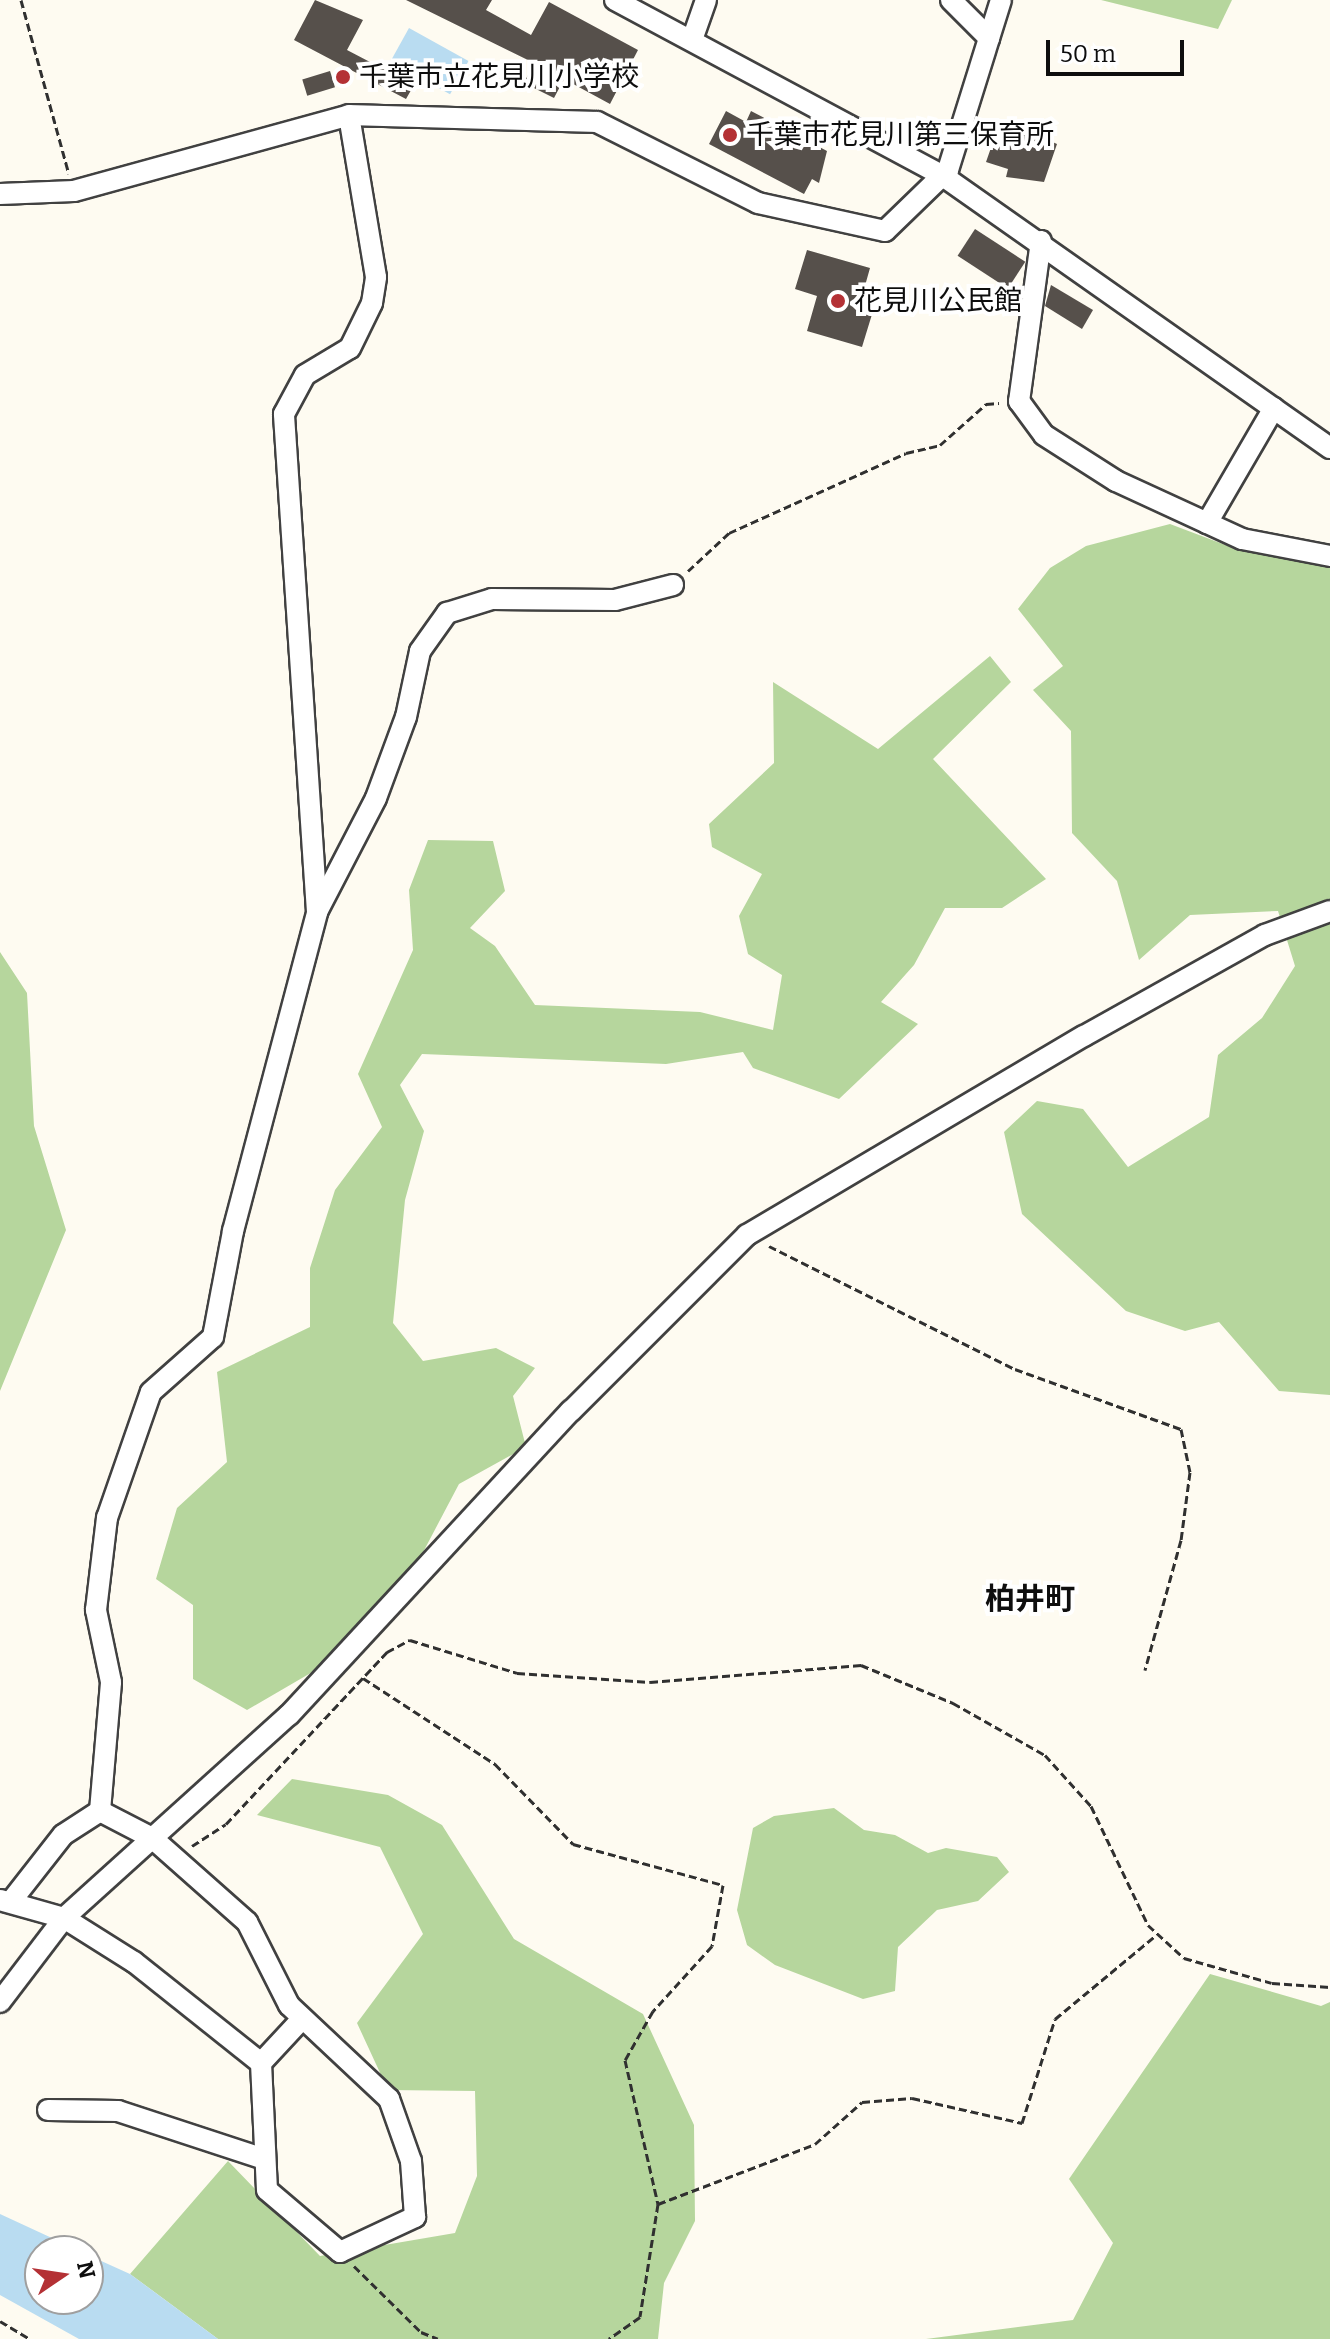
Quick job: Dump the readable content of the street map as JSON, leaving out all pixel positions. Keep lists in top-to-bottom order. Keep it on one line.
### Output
{"districts":["柏井町"],"places":["千葉市立花見川小学校","千葉市花見川第三保育所","花見川公民館"],"scale_bar":"50 m","north":"right"}
